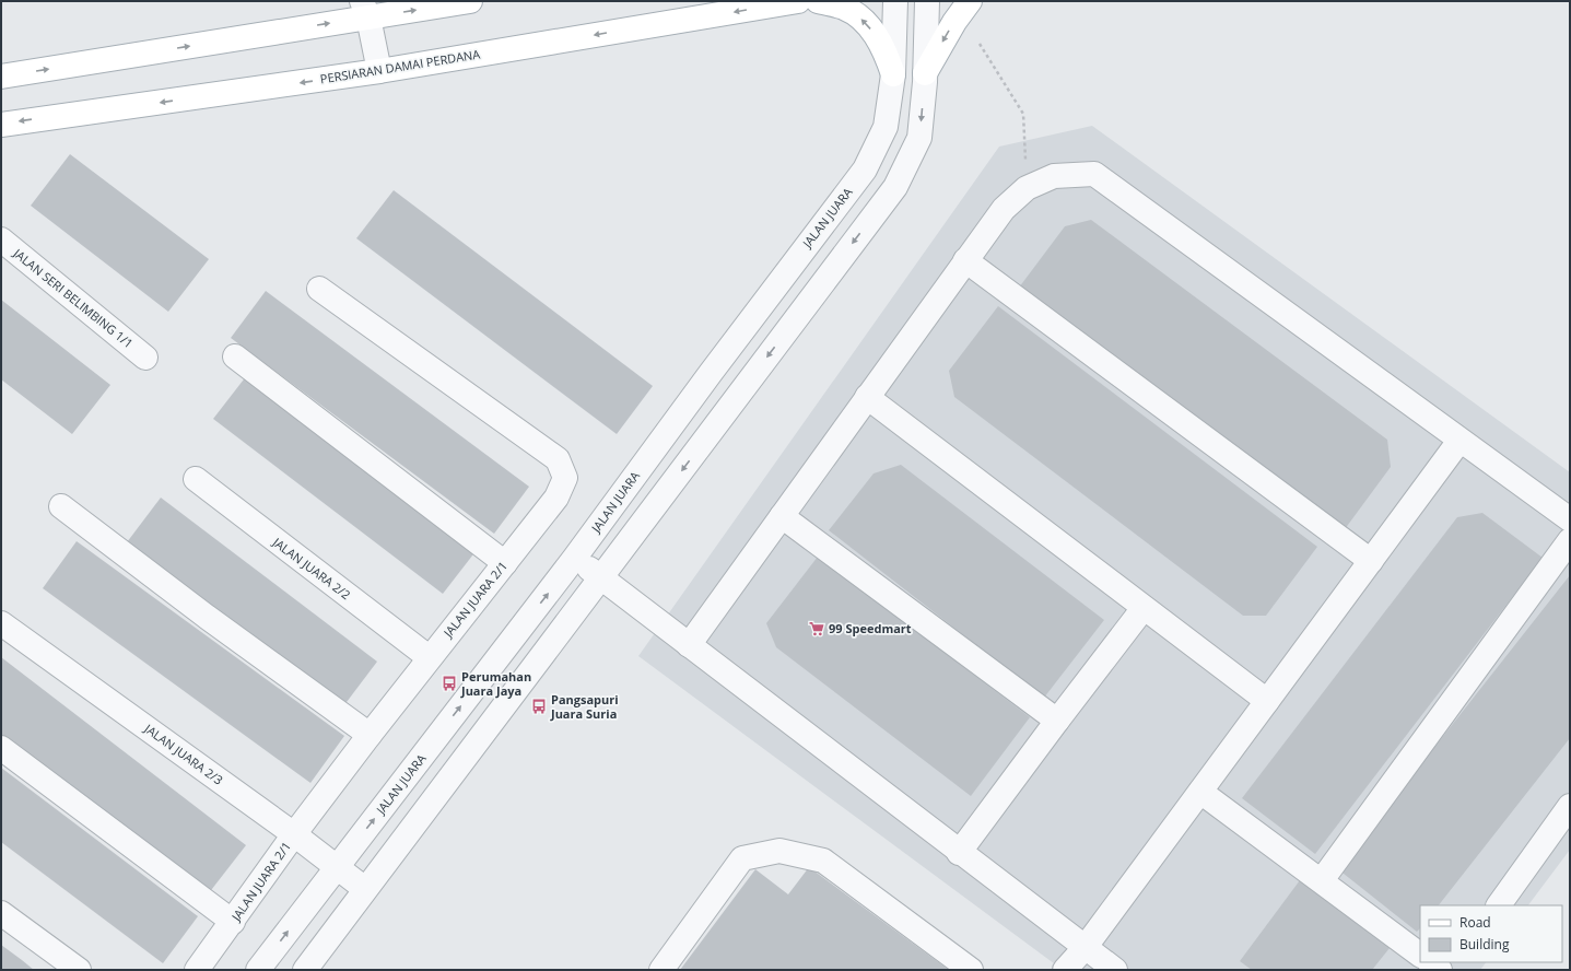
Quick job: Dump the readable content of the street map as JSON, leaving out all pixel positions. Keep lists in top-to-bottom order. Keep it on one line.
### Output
{"streets":{"main road":["PERSIARAN DAMAI PERDANA"],"street":["JALAN JUARA","JALAN SERI BELIMBING 1/1","JALAN JUARA 2/2","JALAN JUARA 2/1","JALAN JUARA 2/3"]},"crossings":[["JALAN JUARA","JALAN JUARA 2/3"],["JALAN JUARA 2/2","JALAN JUARA 2/1"],["JALAN JUARA 2/1","JALAN JUARA 2/3"]],"places":{"supermarket":["99 Speedmart"],"bus stop":["Perumahan Juara Jaya","Pangsapuri Juara Suria"]},"legend":["Road","Building"]}
